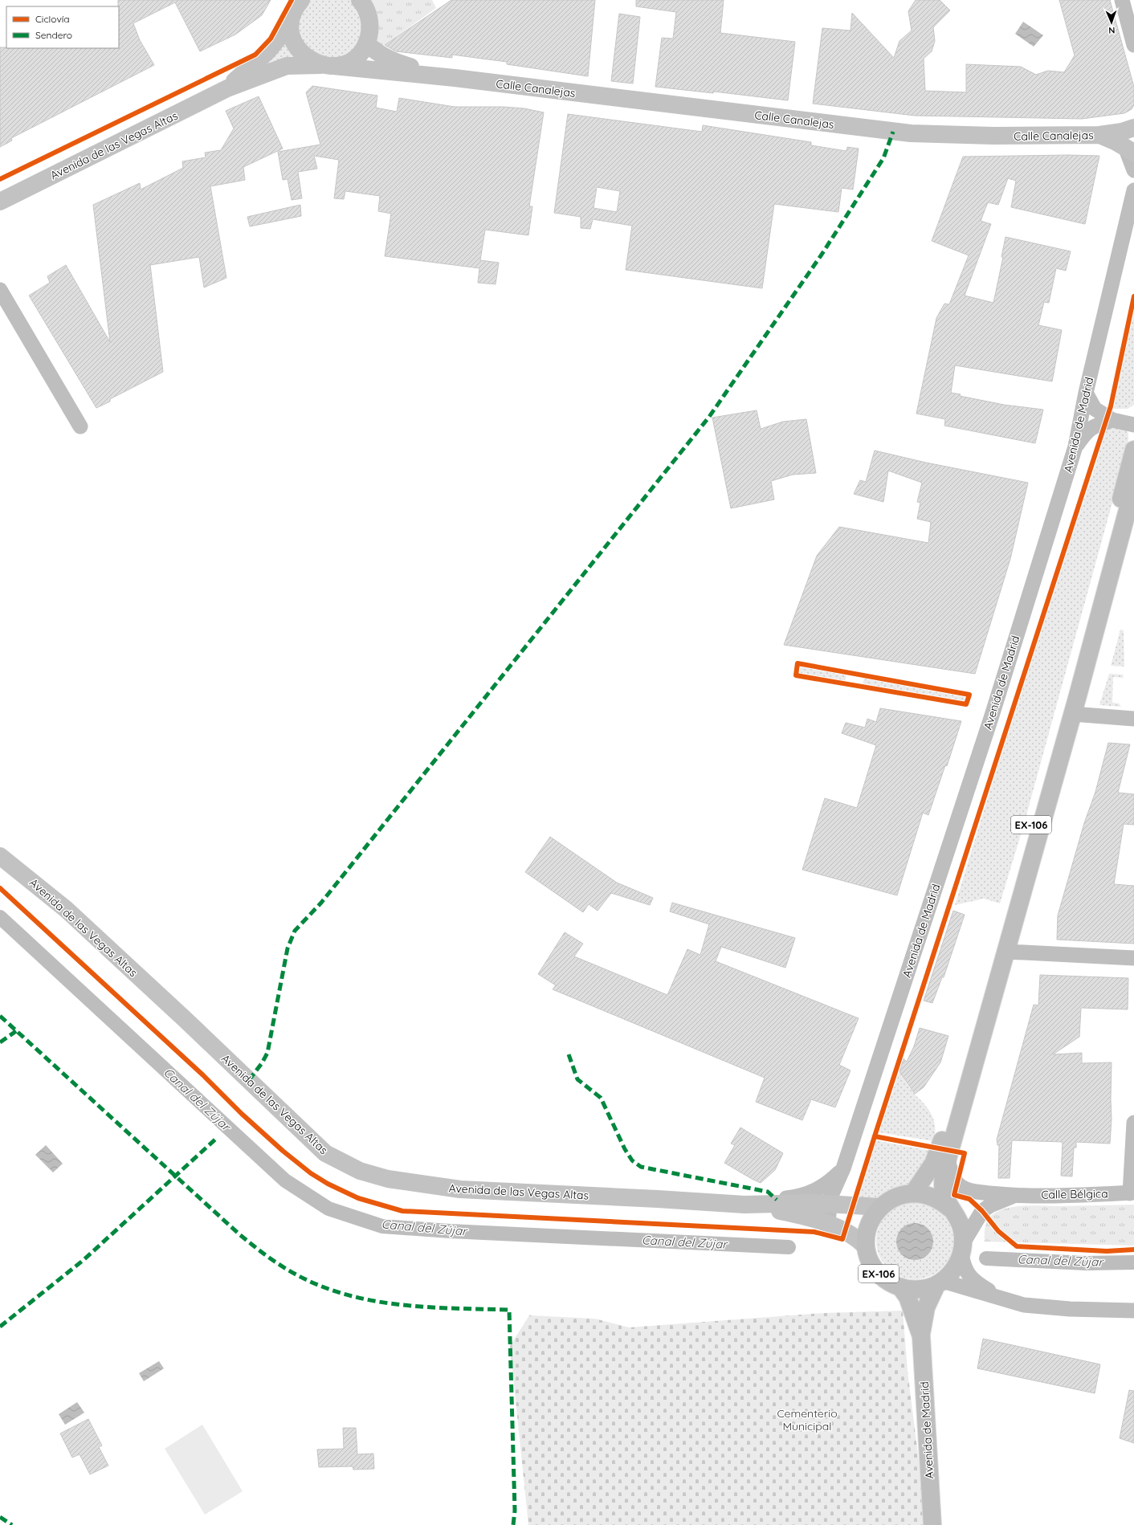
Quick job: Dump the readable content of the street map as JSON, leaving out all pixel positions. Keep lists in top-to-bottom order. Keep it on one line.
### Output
{"streets":{"main road":["Calle Canalejas","Avenida de las Vegas Altas","Avenida de Madrid","EX-106"],"street":["Calle Bélgica"]},"crossings":[["Calle Canalejas","Avenida de las Vegas Altas"],["Avenida de Madrid","EX-106"]],"water":["Canal del Zújar"],"parks":["Cementerio Municipal"],"legend":["Ciclovía","Sendero"],"north":"bottom"}
